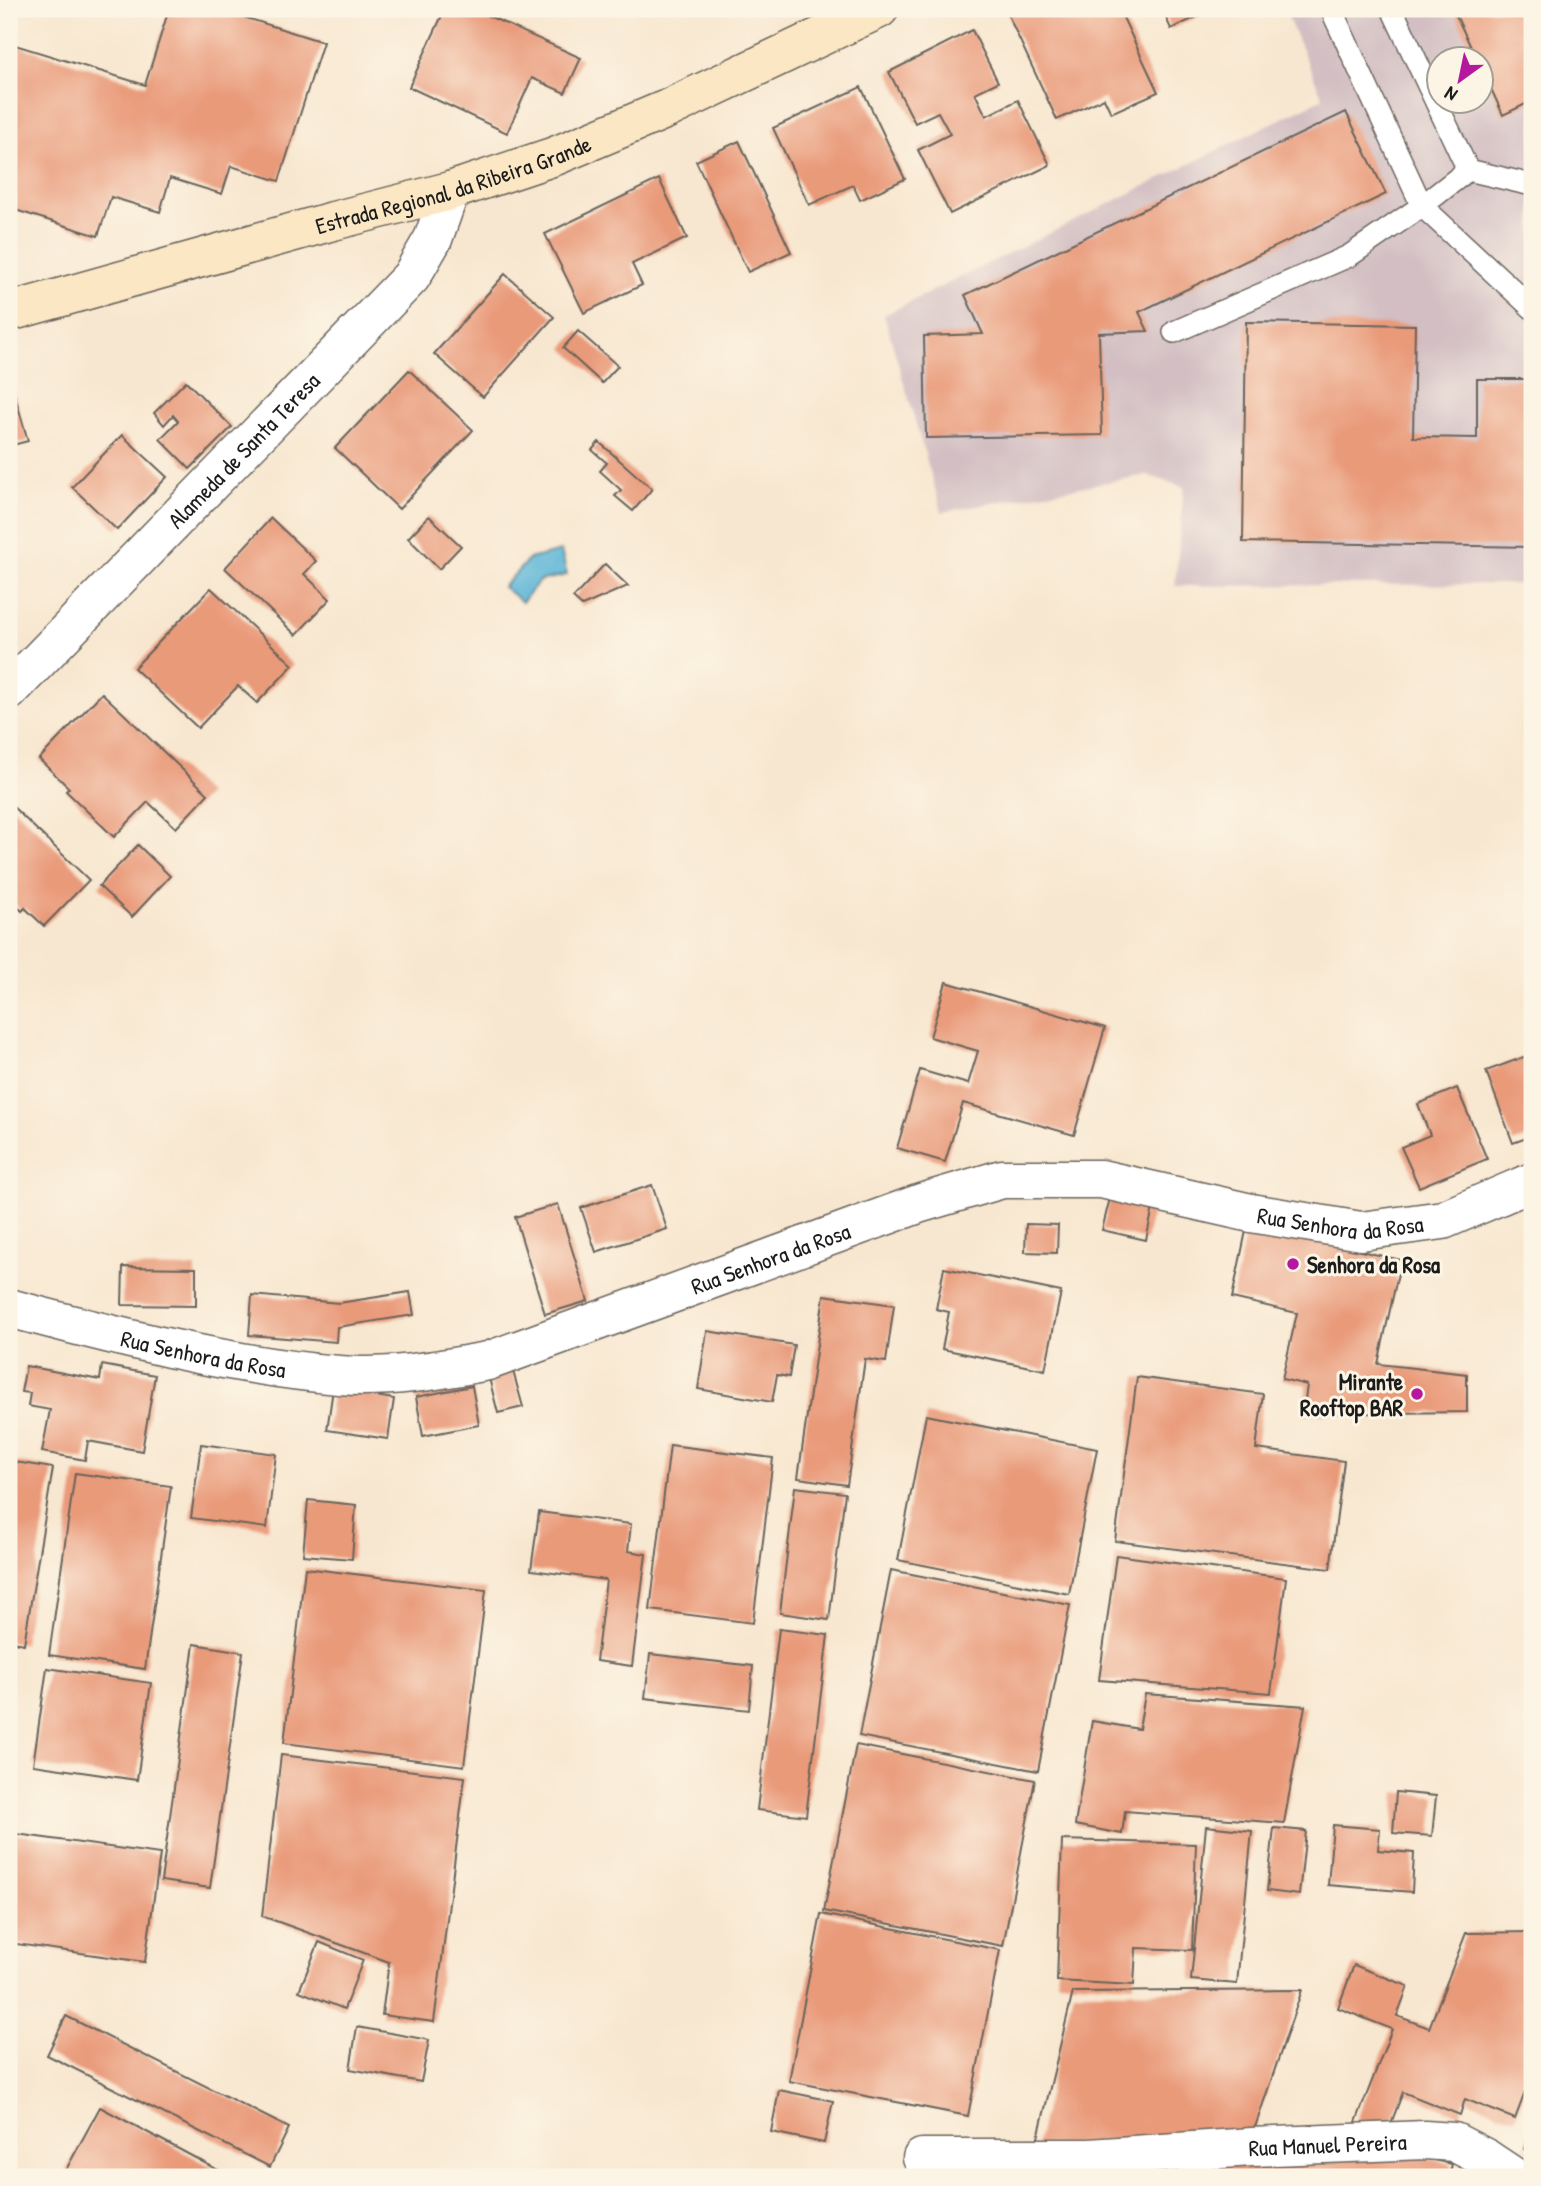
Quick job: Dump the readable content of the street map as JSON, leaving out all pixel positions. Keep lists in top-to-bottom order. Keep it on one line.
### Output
{"streets":{"main road":["Estrada Regional da Ribeira Grande"],"street":["Alameda de Santa Teresa","Rua Senhora da Rosa","Rua Manuel Pereira"]},"crossings":[["Estrada Regional da Ribeira Grande","Alameda de Santa Teresa"]],"places":["Senhora da Rosa","Mirante Rooftop BAR"],"north":"bottom left"}
